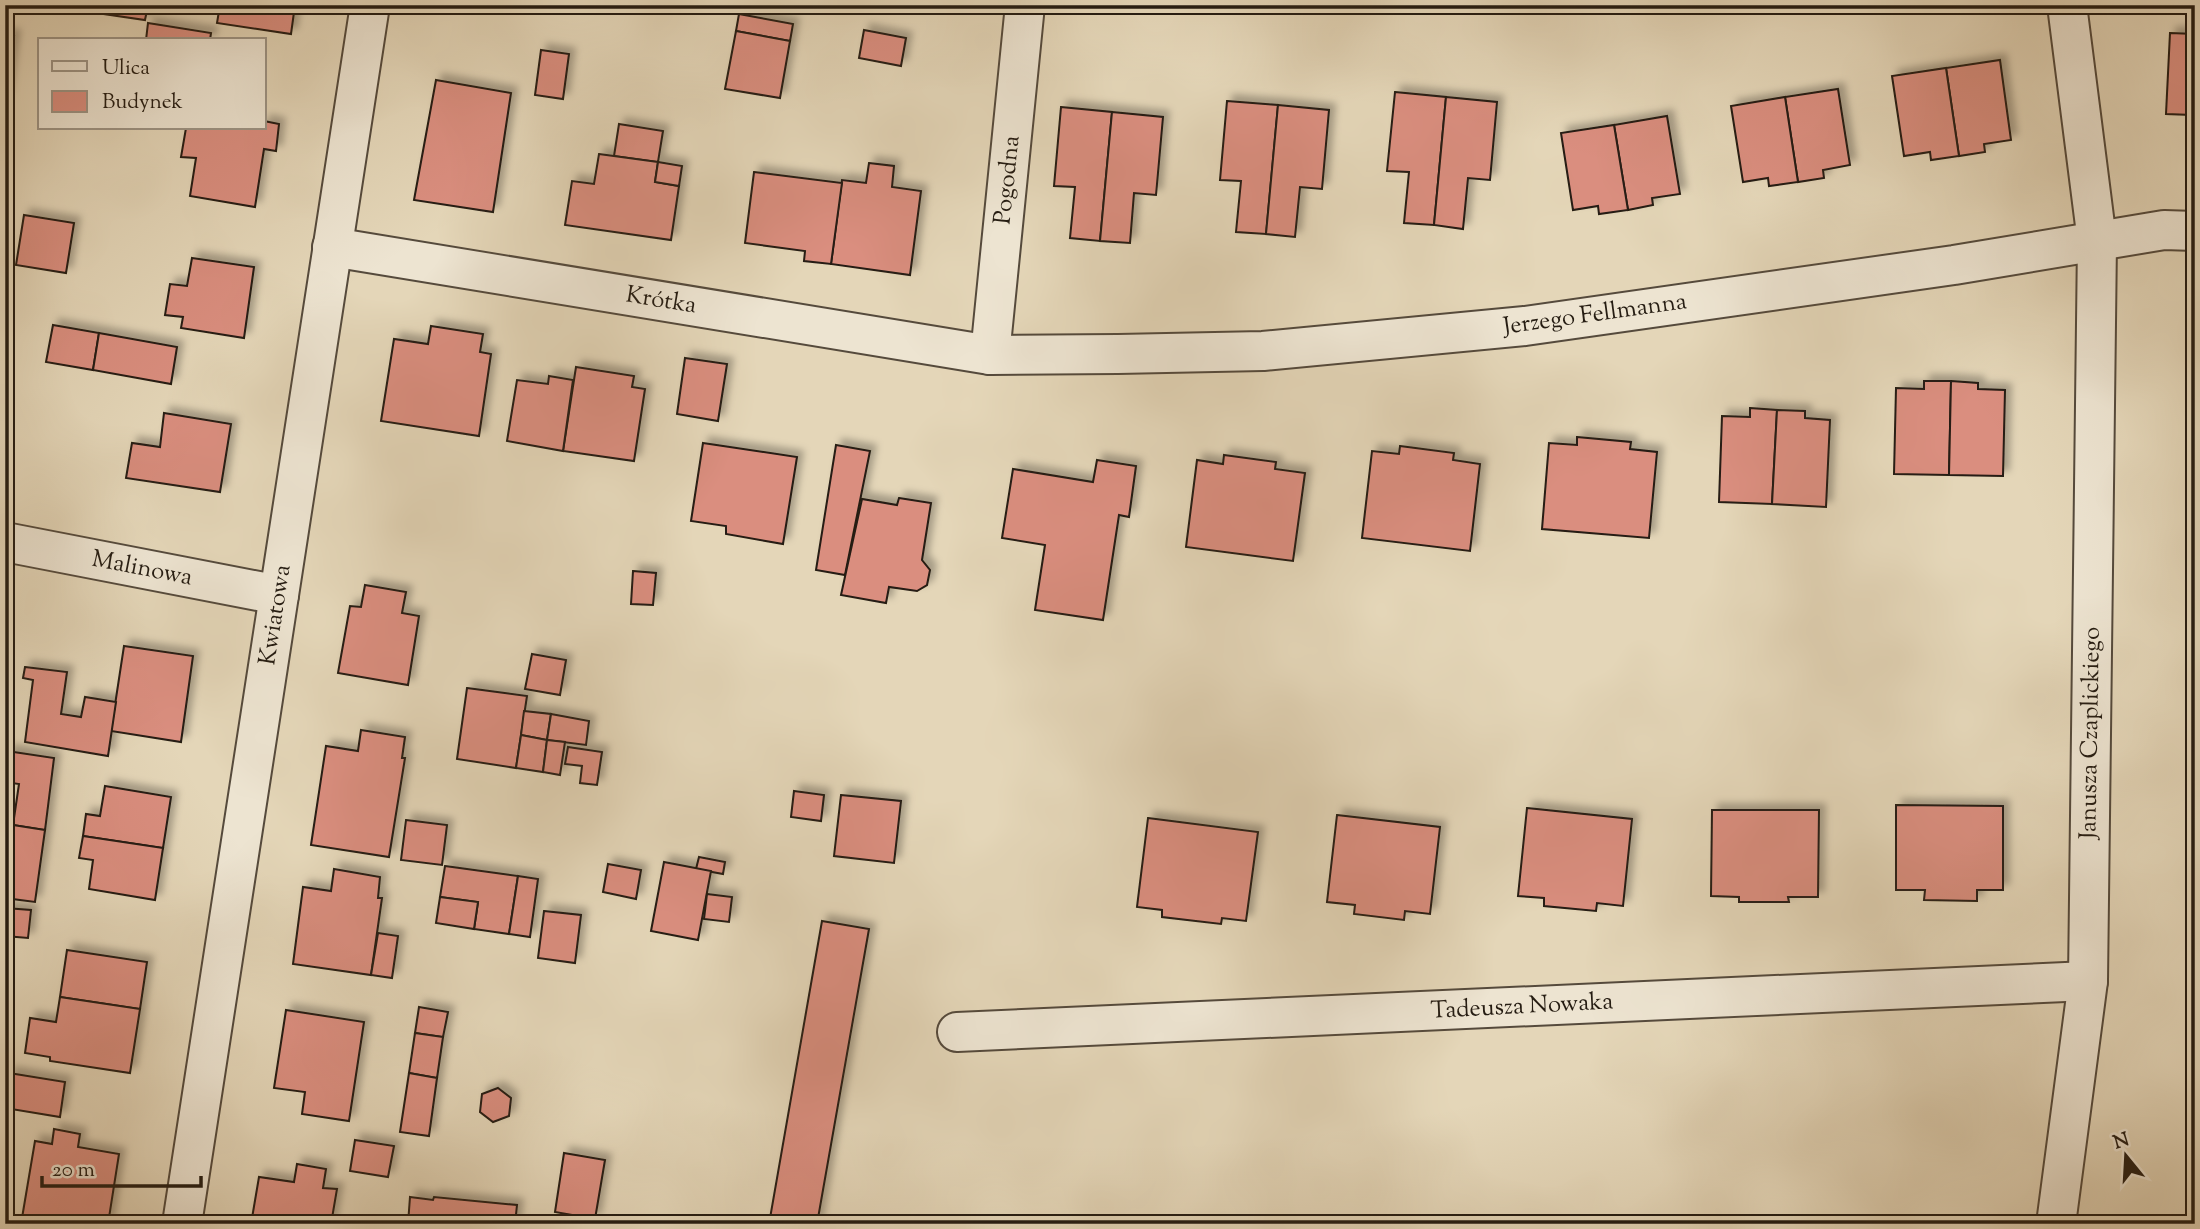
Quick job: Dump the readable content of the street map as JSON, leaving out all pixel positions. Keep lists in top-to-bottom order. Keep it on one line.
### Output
{"streets":{"street":["Pogodna","Krótka","Jerzego Fellmanna","Malinowa","Kwiatowa","Janusza Czaplickiego","Tadeusza Nowaka"]},"crossings":[["Pogodna","Krótka"],["Pogodna","Jerzego Fellmanna"],["Krótka","Jerzego Fellmanna"],["Krótka","Kwiatowa"],["Jerzego Fellmanna","Janusza Czaplickiego"],["Malinowa","Kwiatowa"],["Janusza Czaplickiego","Tadeusza Nowaka"]],"legend":["Ulica","Budynek"],"scale_bar":"20 m","north":"top"}
